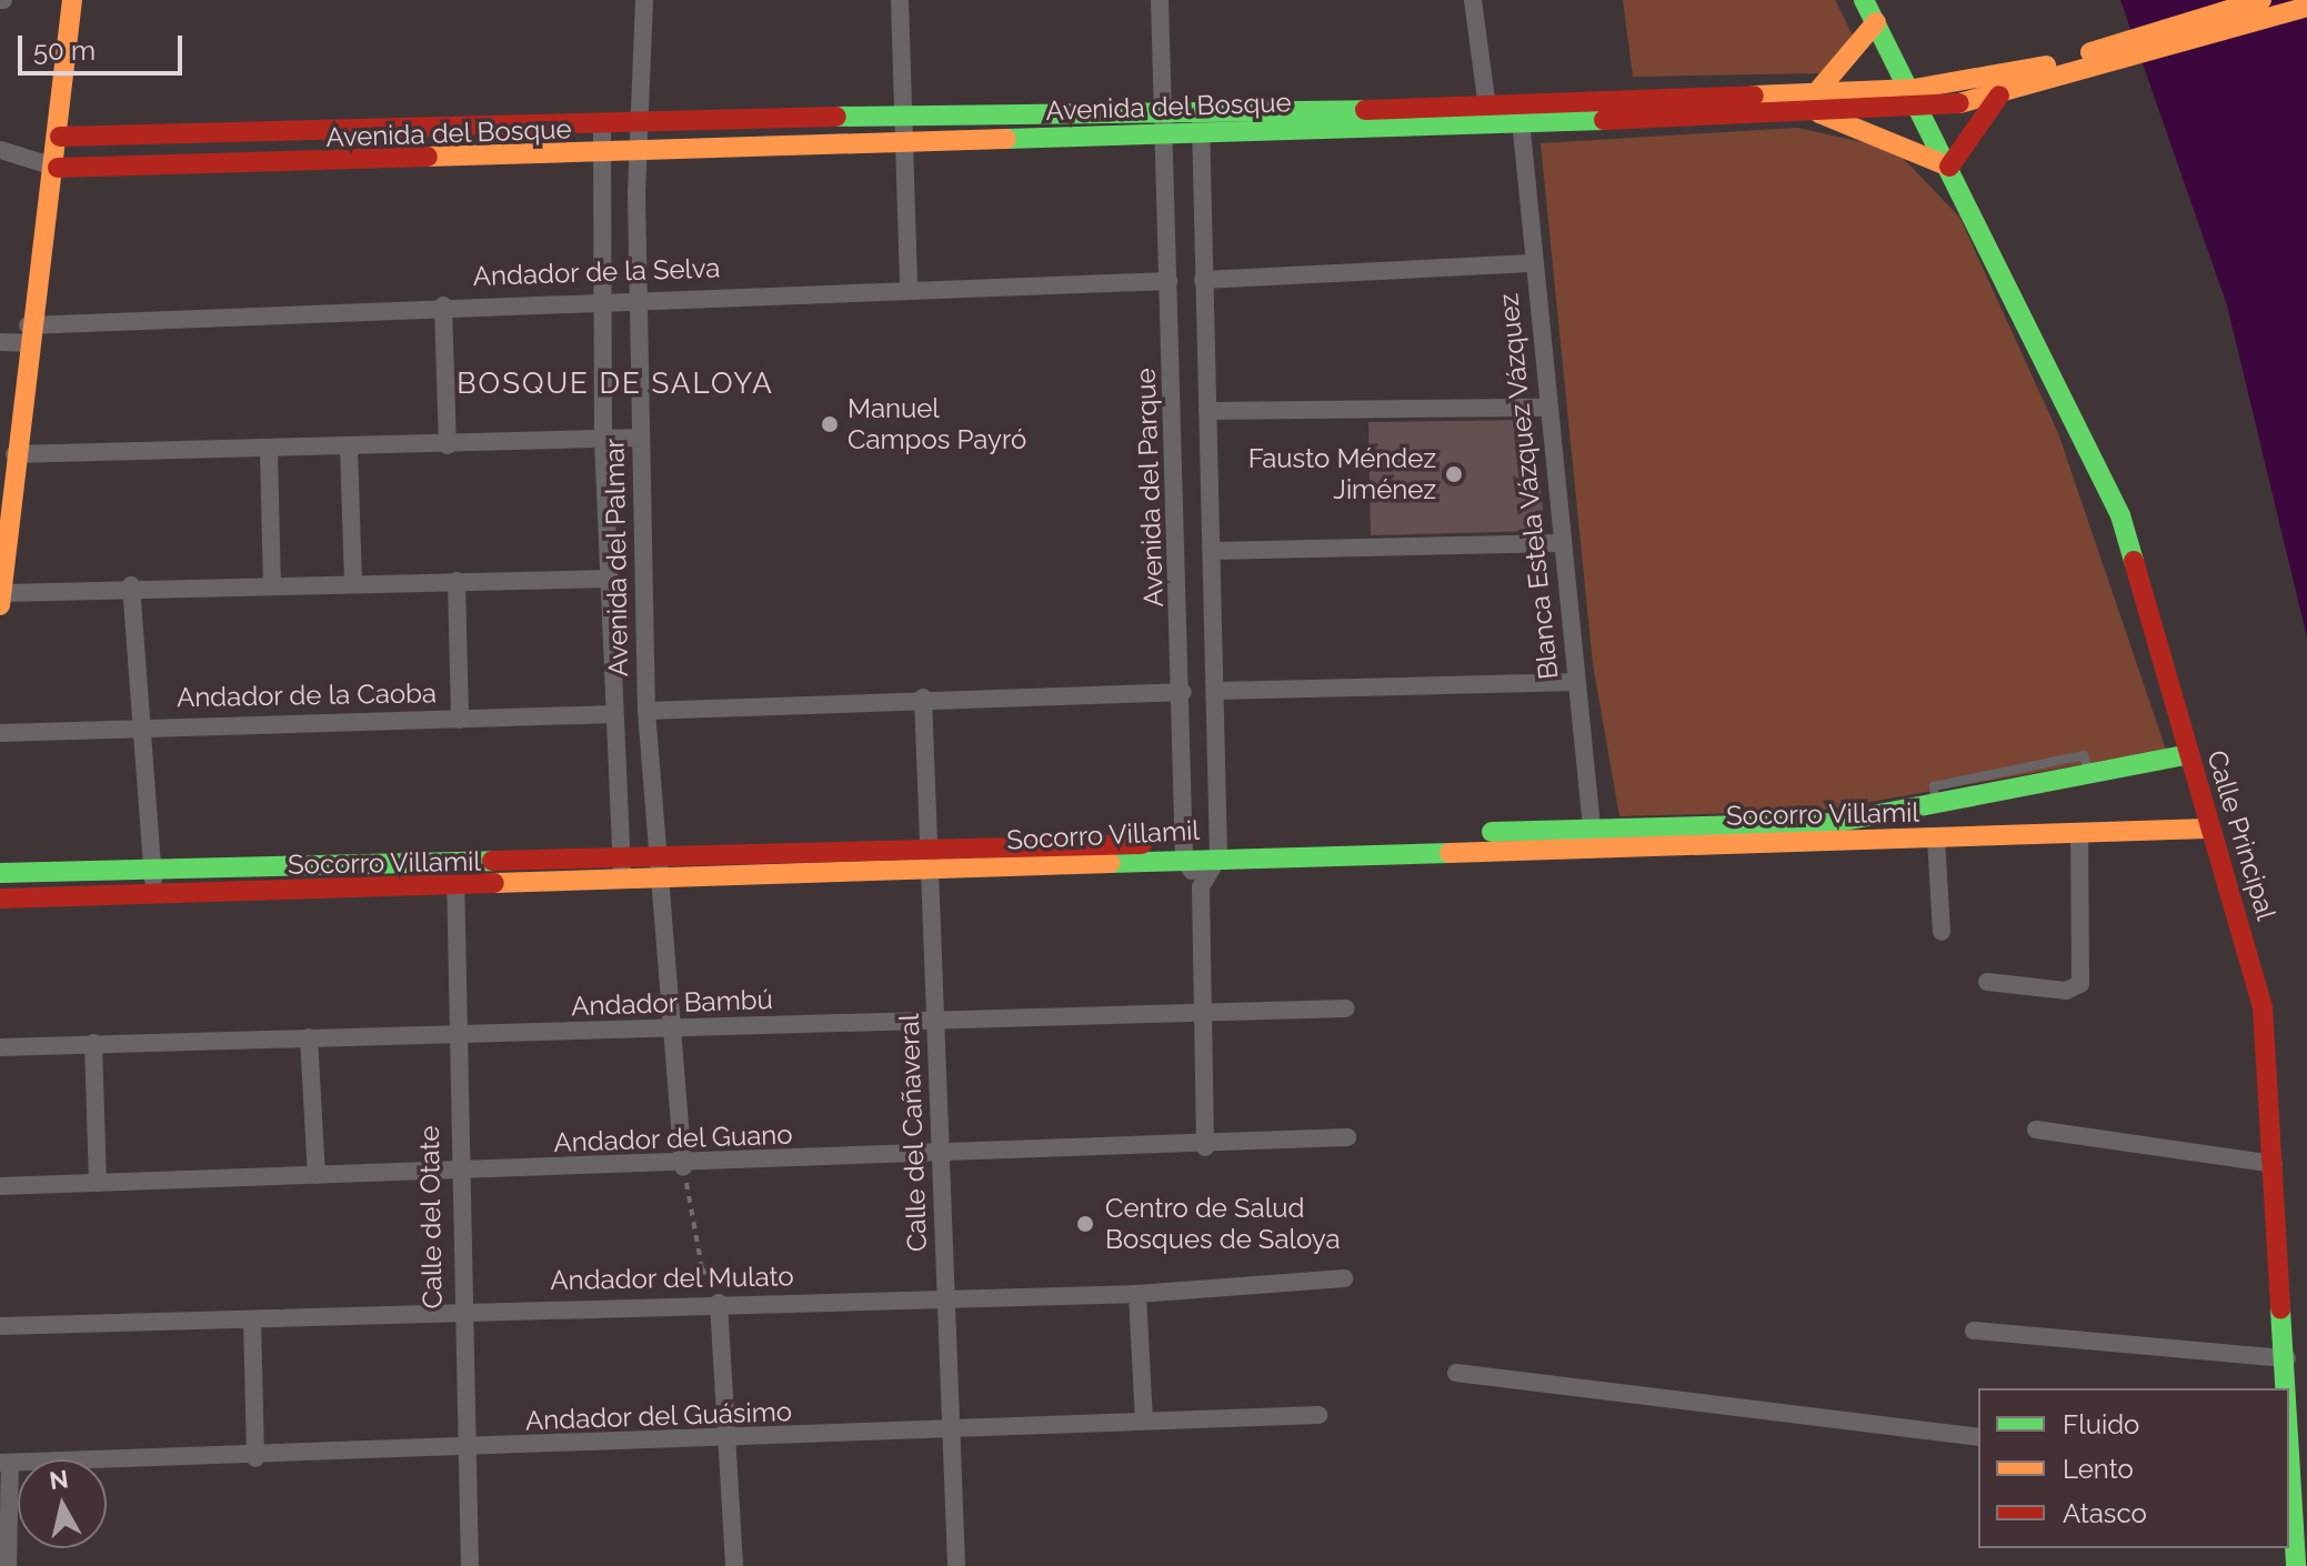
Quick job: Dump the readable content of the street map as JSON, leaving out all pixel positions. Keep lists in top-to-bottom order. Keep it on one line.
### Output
{"streets":{"street":["Avenida del Bosque","Andador de la Selva","Blanca Estela Vázquez Vázquez","Avenida del Parque","Avenida del Palmar","Andador de la Caoba","Socorro Villamil","Calle Principal","Andador Bambú","Calle del Cañaveral","Andador del Guano","Calle del Otate","Andador del Mulato","Andador del Guásimo"]},"crossings":[["Avenida del Bosque","Blanca Estela Vázquez Vázquez"],["Avenida del Bosque","Avenida del Parque"],["Avenida del Bosque","Avenida del Palmar"],["Avenida del Bosque","Calle Principal"],["Andador de la Selva","Avenida del Parque"],["Andador de la Selva","Avenida del Palmar"],["Blanca Estela Vázquez Vázquez","Socorro Villamil"],["Avenida del Parque","Socorro Villamil"],["Avenida del Palmar","Andador de la Caoba"],["Avenida del Palmar","Socorro Villamil"],["Avenida del Palmar","Andador Bambú"],["Avenida del Palmar","Andador del Guano"],["Socorro Villamil","Calle Principal"],["Socorro Villamil","Calle del Cañaveral"],["Socorro Villamil","Calle del Otate"],["Andador Bambú","Calle del Cañaveral"],["Andador Bambú","Calle del Otate"],["Calle del Cañaveral","Andador del Guano"],["Calle del Cañaveral","Andador del Mulato"],["Calle del Cañaveral","Andador del Guásimo"],["Andador del Guano","Calle del Otate"],["Calle del Otate","Andador del Mulato"],["Calle del Otate","Andador del Guásimo"]],"districts":["BOSQUE DE SALOYA"],"places":["Manuel Campos Payró","Fausto Méndez Jiménez","Centro de Salud Bosques de Saloya"],"legend":["Fluido","Lento","Atasco"],"scale_bar":"50 m","north":"top"}
